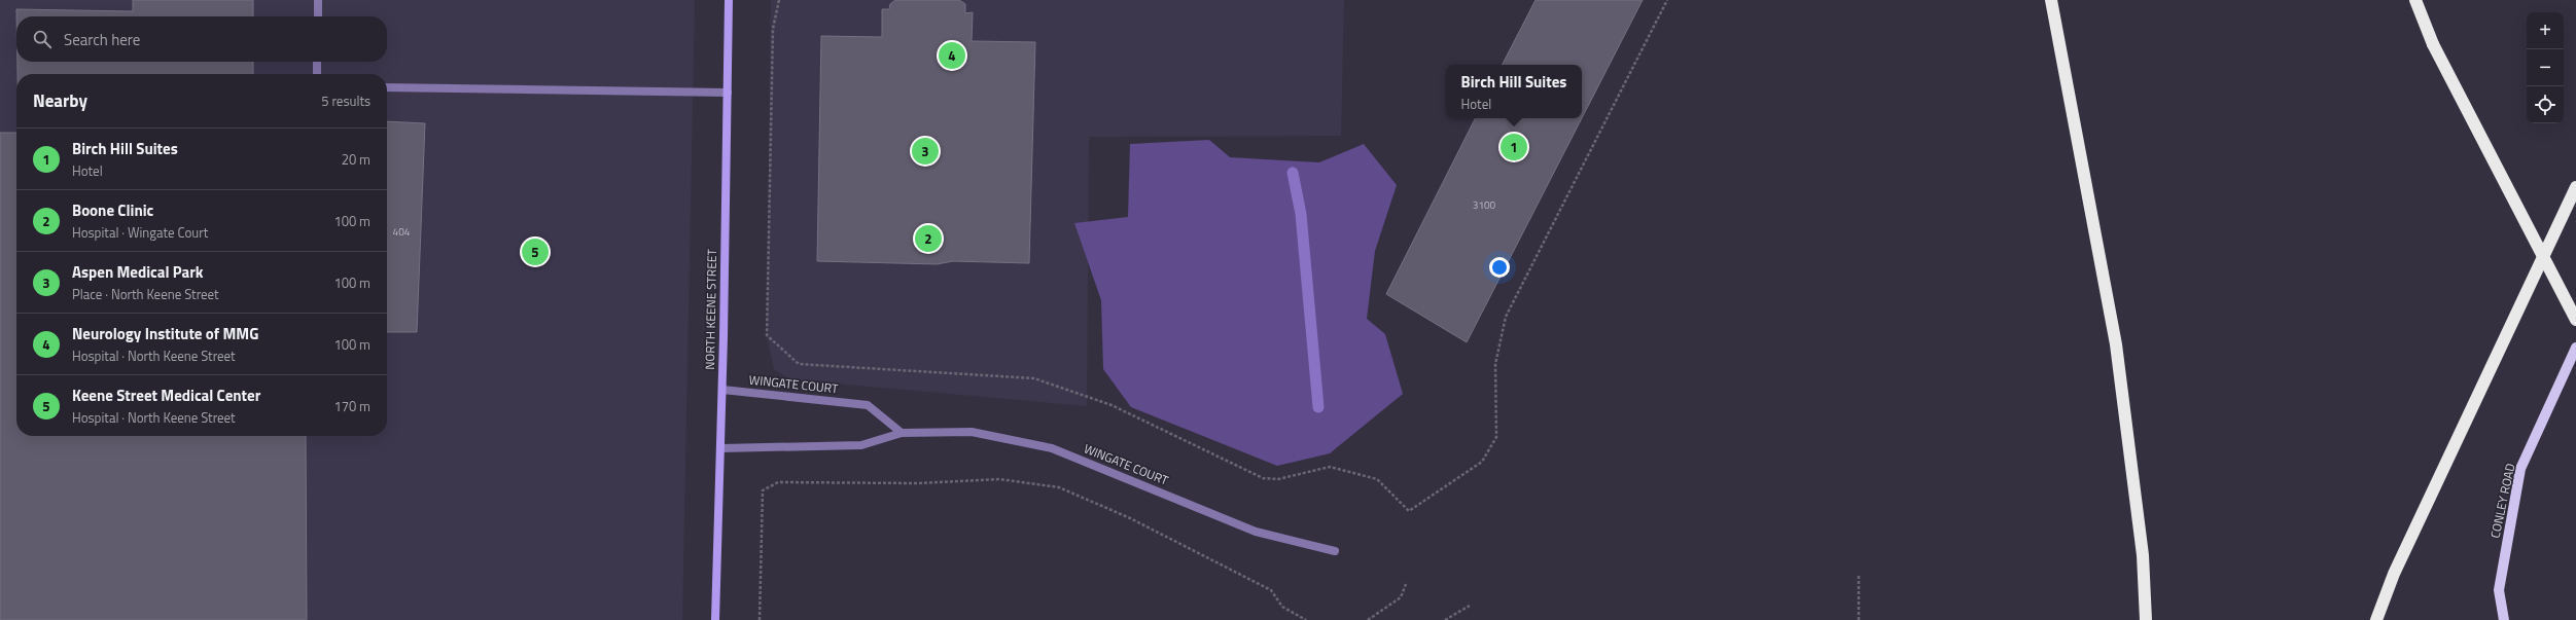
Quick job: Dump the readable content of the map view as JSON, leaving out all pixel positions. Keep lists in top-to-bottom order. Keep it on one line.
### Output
{"streets":{"main road":["CONLEY ROAD"],"street":["NORTH KEENE STREET","WINGATE COURT"]},"crossings":[["NORTH KEENE STREET","WINGATE COURT"]],"house_numbers":["3100","404"],"page":{"map_buttons":["+","−"],"search":"Search here","pins":["4","1","3","2","5"],"popup":["Birch Hill Suites","Hotel"],"heading":["Nearby","5 results"],"list":[{"mark":"1","name":"Birch Hill Suites","note":"Hotel","value":"20 m"},{"mark":"2","name":"Boone Clinic","note":"Hospital · Wingate Court","value":"100 m"},{"mark":"3","name":"Aspen Medical Park","note":"Place · North Keene Street","value":"100 m"},{"mark":"4","name":"Neurology Institute of MMG","note":"Hospital · North Keene Street","value":"100 m"},{"mark":"5","name":"Keene Street Medical Center","note":"Hospital · North Keene Street","value":"170 m"}]}}
